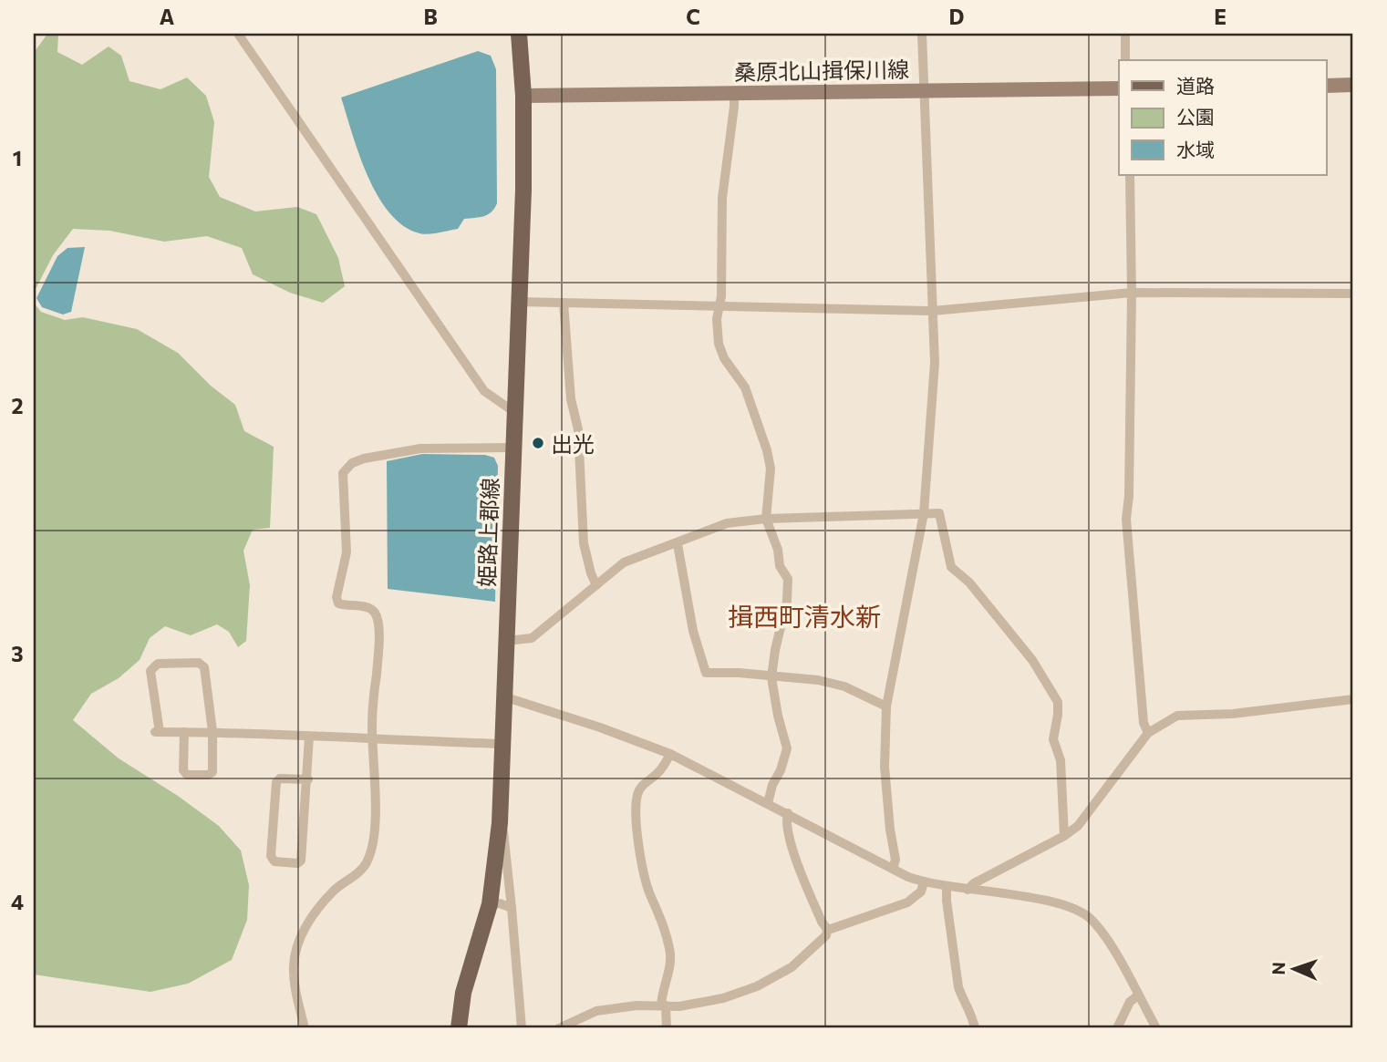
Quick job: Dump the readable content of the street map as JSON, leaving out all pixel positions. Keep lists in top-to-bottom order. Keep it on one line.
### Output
{"streets":{"main road":["桑原北山揖保川線","姫路上郡線"]},"crossings":[["桑原北山揖保川線","姫路上郡線"]],"districts":["揖西町清水新"],"places":["出光"],"legend":["道路","公園","水域"],"north":"left","grid":{"columns":["A","B","C","D","E"],"rows":["1","2","3","4"]}}
